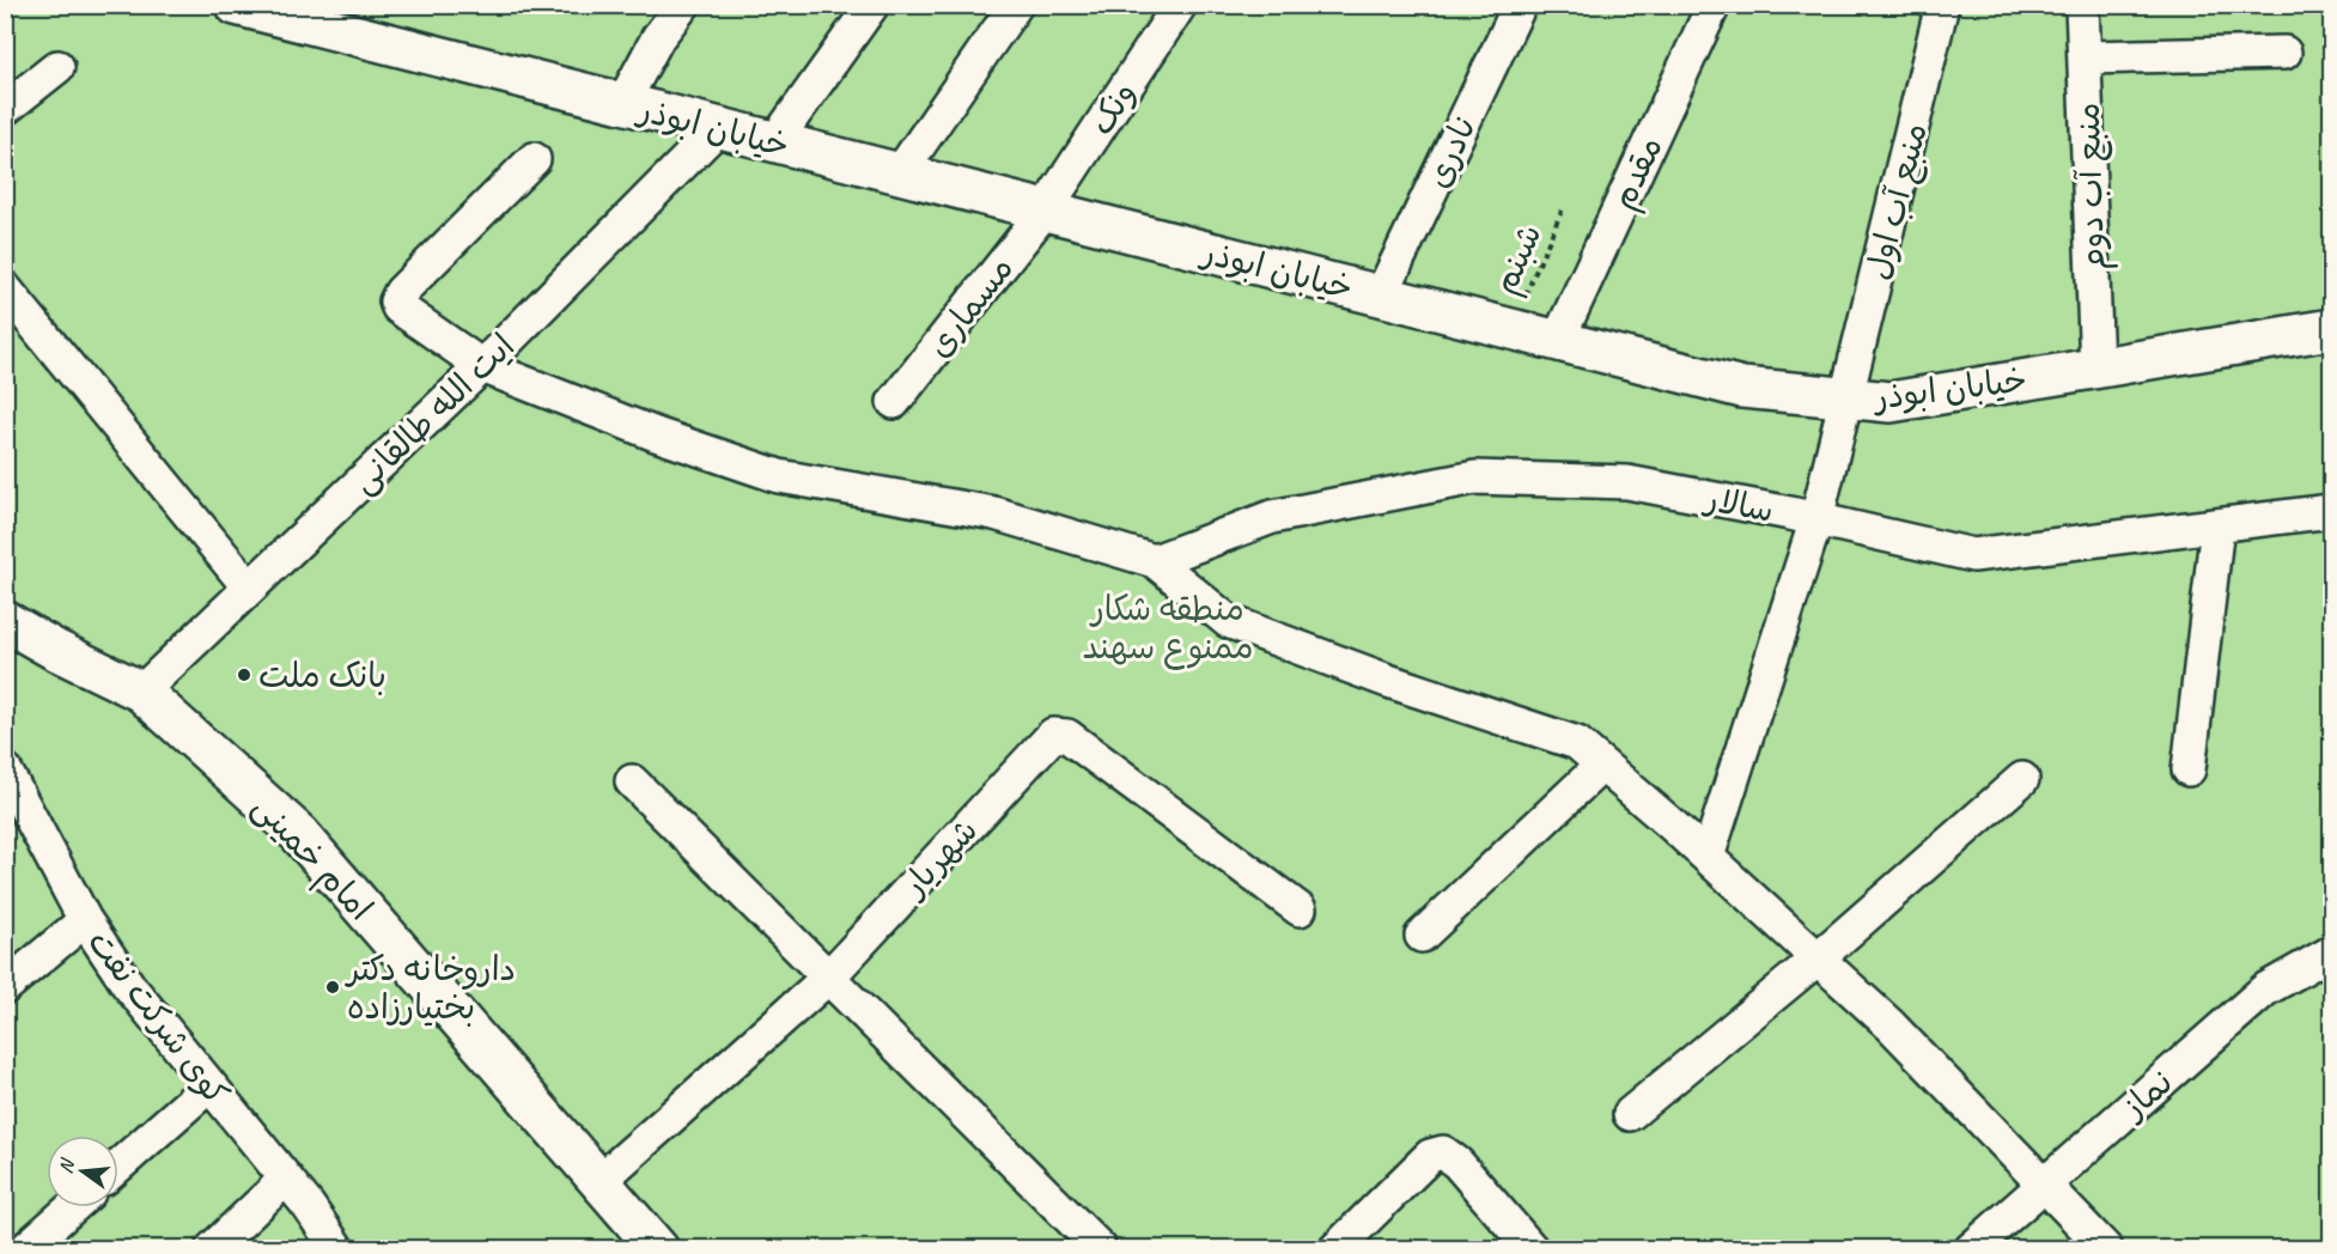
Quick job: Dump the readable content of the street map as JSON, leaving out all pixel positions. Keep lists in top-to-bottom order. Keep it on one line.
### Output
{"streets":{"main road":["خیابان ابوذر","امام خمینی"],"street":["ونک","نادری","مقدم","منبع آب دوم","منبع آب اول","مسماری","ایت الله طالقانی","سالار","شهریار","کوی شرکت نفت","نماز"],"path":["شبنم"]},"crossings":[["ونک","خیابان ابوذر"],["ونک","مسماری"],["خیابان ابوذر","نادری"],["خیابان ابوذر","مقدم"],["خیابان ابوذر","منبع آب دوم"],["خیابان ابوذر","منبع آب اول"],["خیابان ابوذر","شبنم"],["خیابان ابوذر","مسماری"],["خیابان ابوذر","ایت الله طالقانی"],["منبع آب اول","سالار"],["ایت الله طالقانی","امام خمینی"],["امام خمینی","شهریار"]],"parks":["منطقه شکار ممنوع سهند"],"places":["بانک ملت","داروخانه دکتر بختیارزاده"],"north":"left"}
